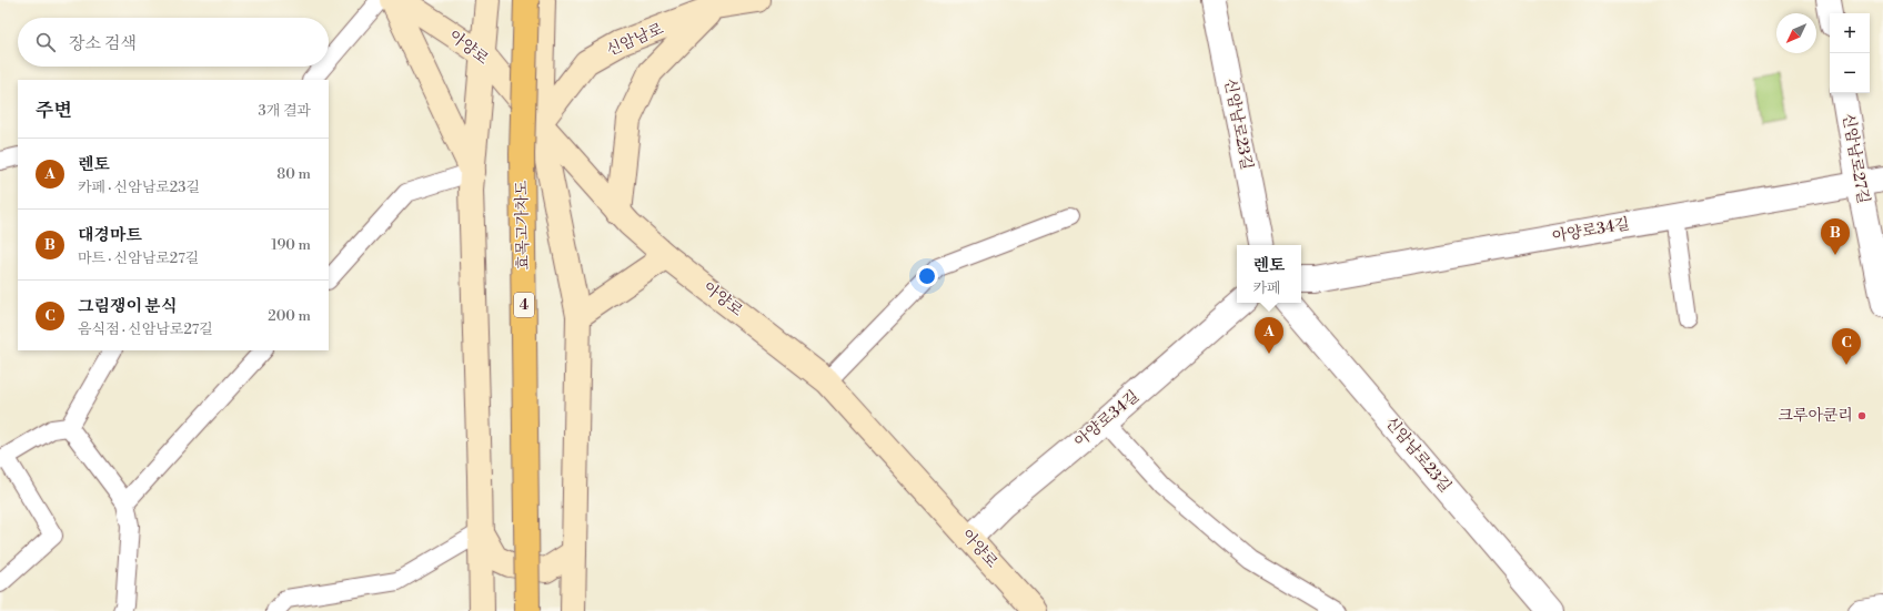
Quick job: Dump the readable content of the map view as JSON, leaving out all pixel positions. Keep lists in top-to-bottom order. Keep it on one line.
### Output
{"streets":{"main road":["신암남로","아양로","효목고가차도","4"],"street":["신암남로23길","신암남로27길","아양로34길"]},"crossings":[["신암남로","아양로"],["아양로","아양로34길"],["신암남로27길","아양로34길"]],"places":["크루아쿤리"],"north":"bottom left","page":{"map_buttons":["+","−"],"search":"장소 검색","heading":["주변","3개 결과"],"list":[{"mark":"A","name":"렌토","note":"카페 · 신암남로23길","value":"80 m"},{"mark":"B","name":"대경마트","note":"마트 · 신암남로27길","value":"190 m"},{"mark":"C","name":"그림쟁이 분식","note":"음식점 · 신암남로27길","value":"200 m"}],"pins":["B","A","C"],"popup":["렌토","카페"]}}
